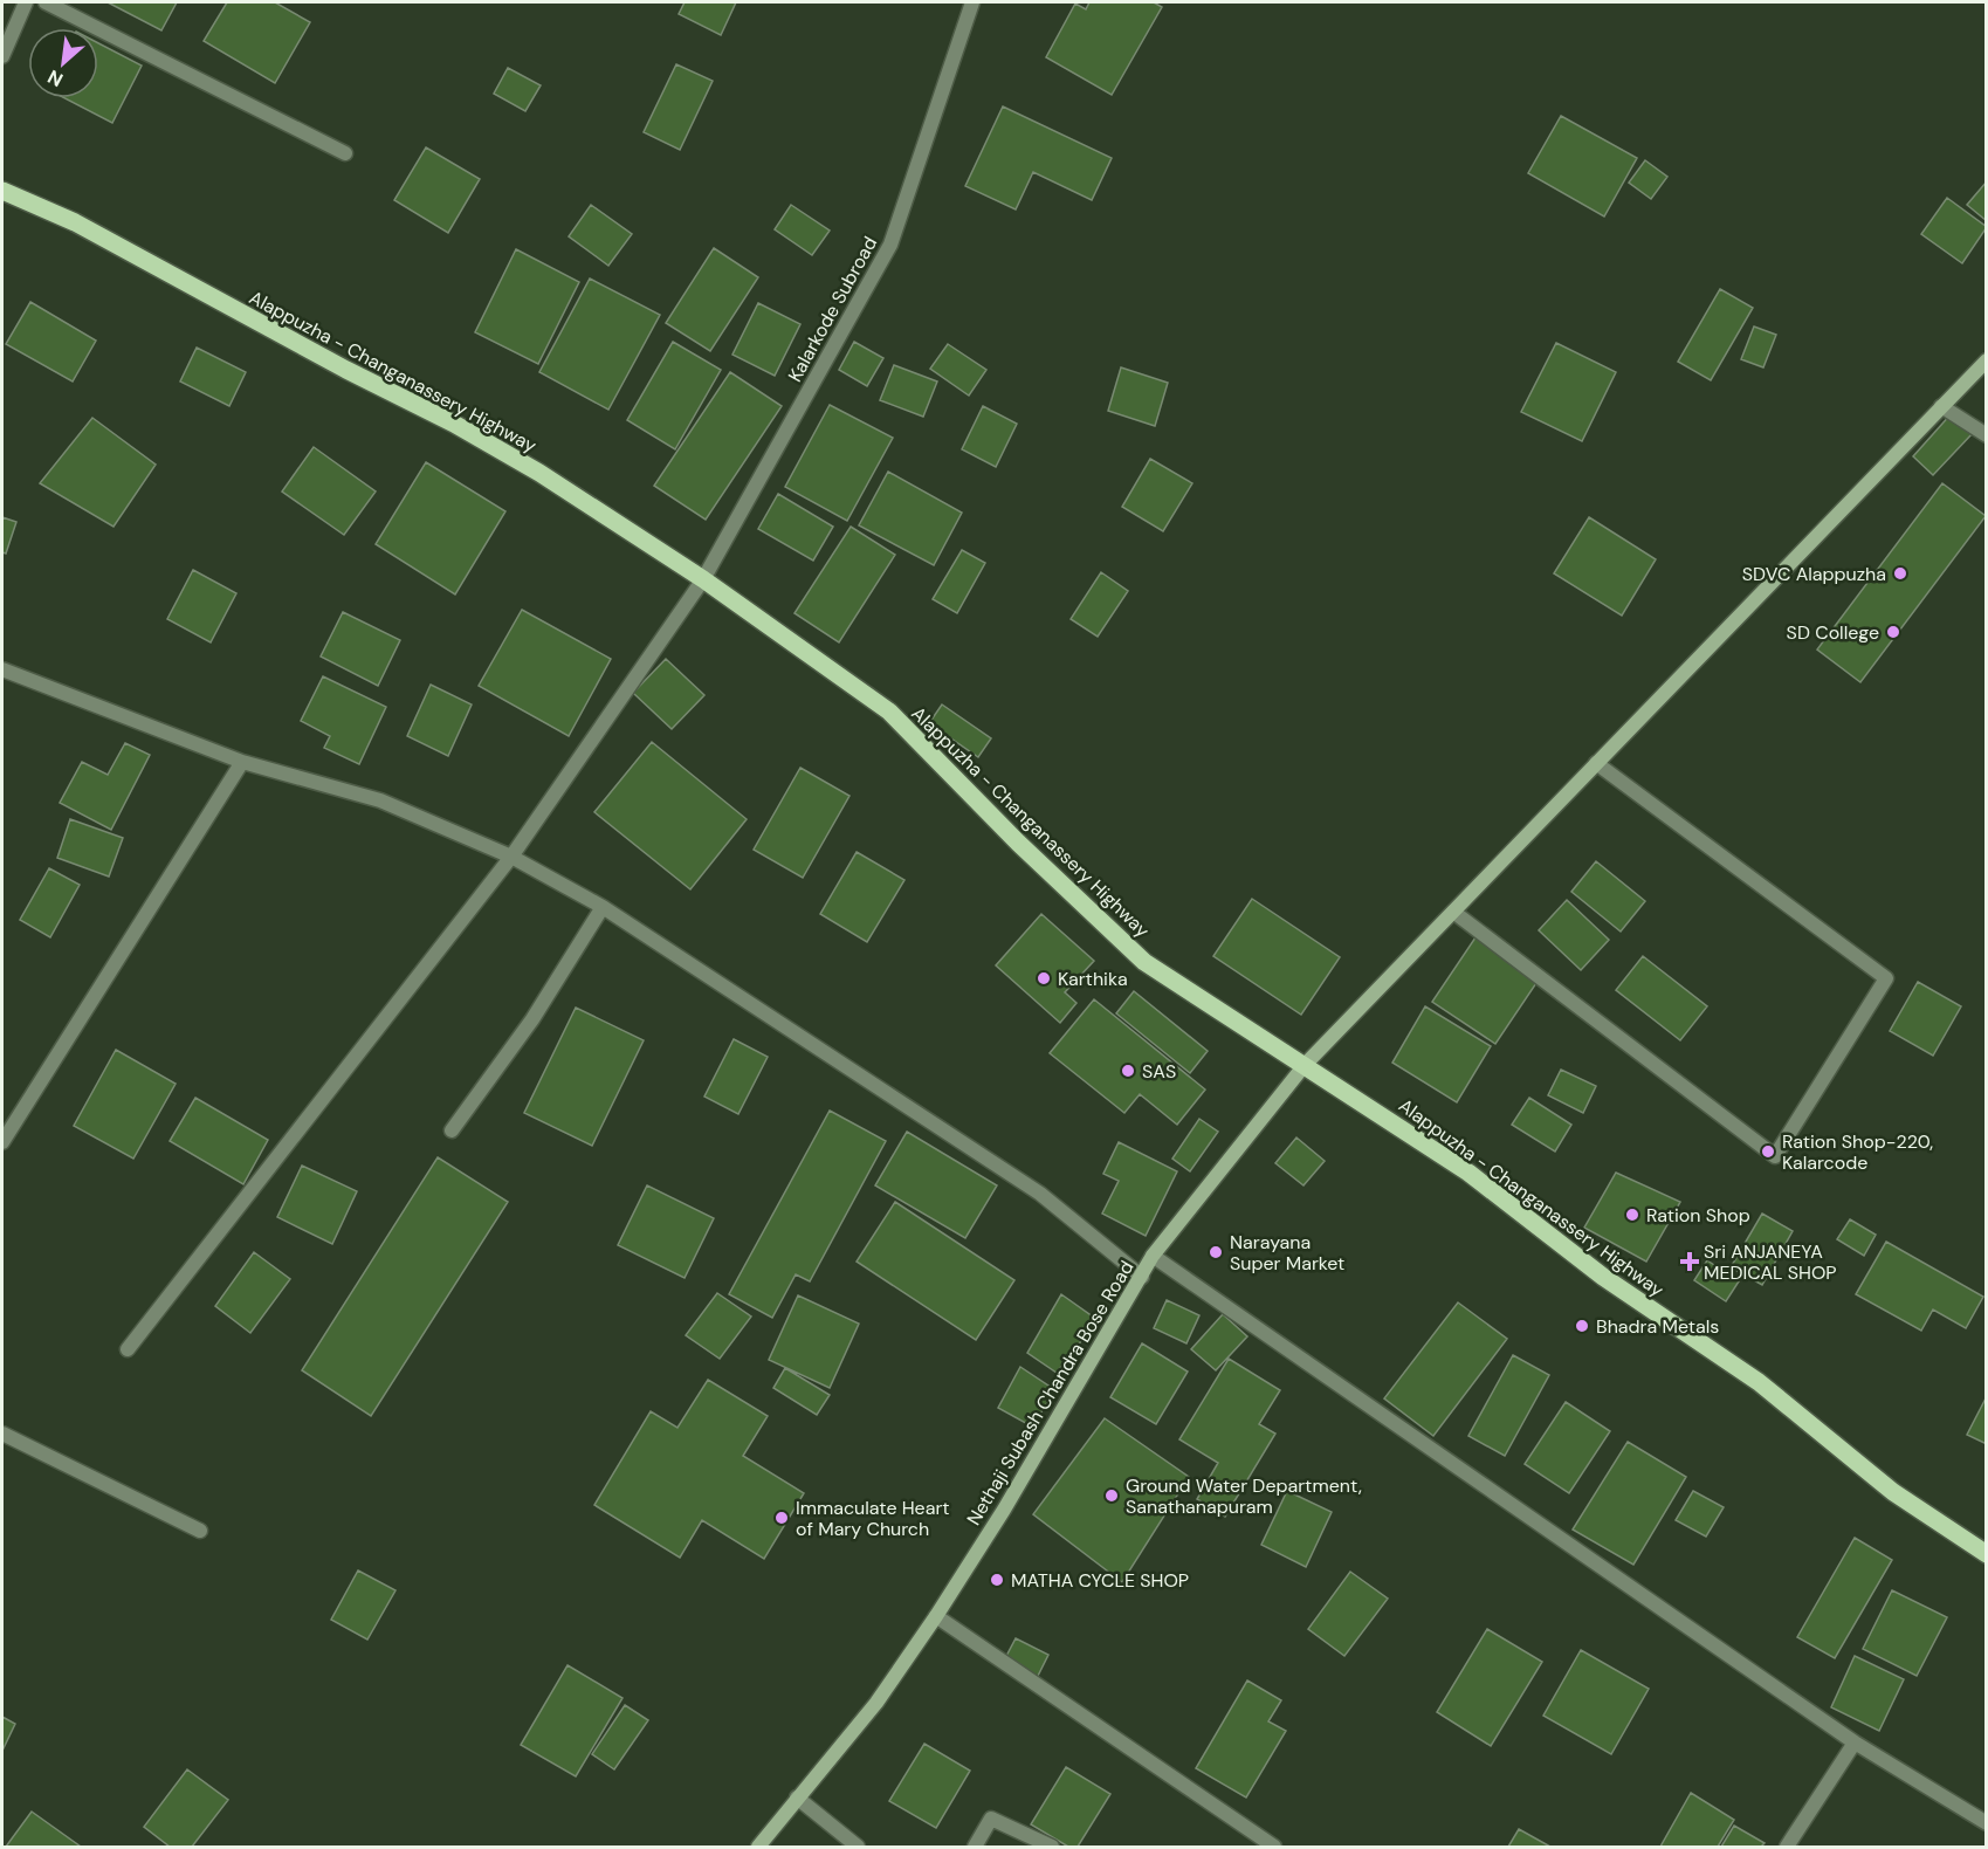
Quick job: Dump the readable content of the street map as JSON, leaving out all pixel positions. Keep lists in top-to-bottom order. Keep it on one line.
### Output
{"streets":{"main road":["Alappuzha - Changanassery Highway","Nethaji Subash Chandra Bose Road"],"street":["Kalarkode Subroad"]},"crossings":[["Kalarkode Subroad","Alappuzha - Changanassery Highway"],["Alappuzha - Changanassery Highway","Nethaji Subash Chandra Bose Road"]],"places":{"other":["SDVC Alappuzha","SD College","Karthika","SAS","Ration Shop-220, Kalarcode","Ration Shop","Narayana Super Market","Bhadra Metals","Ground Water Department, Sanathanapuram","Immaculate Heart of Mary Church","MATHA CYCLE SHOP"],"health":["Sri ANJANEYA MEDICAL SHOP"]},"north":"bottom left"}
